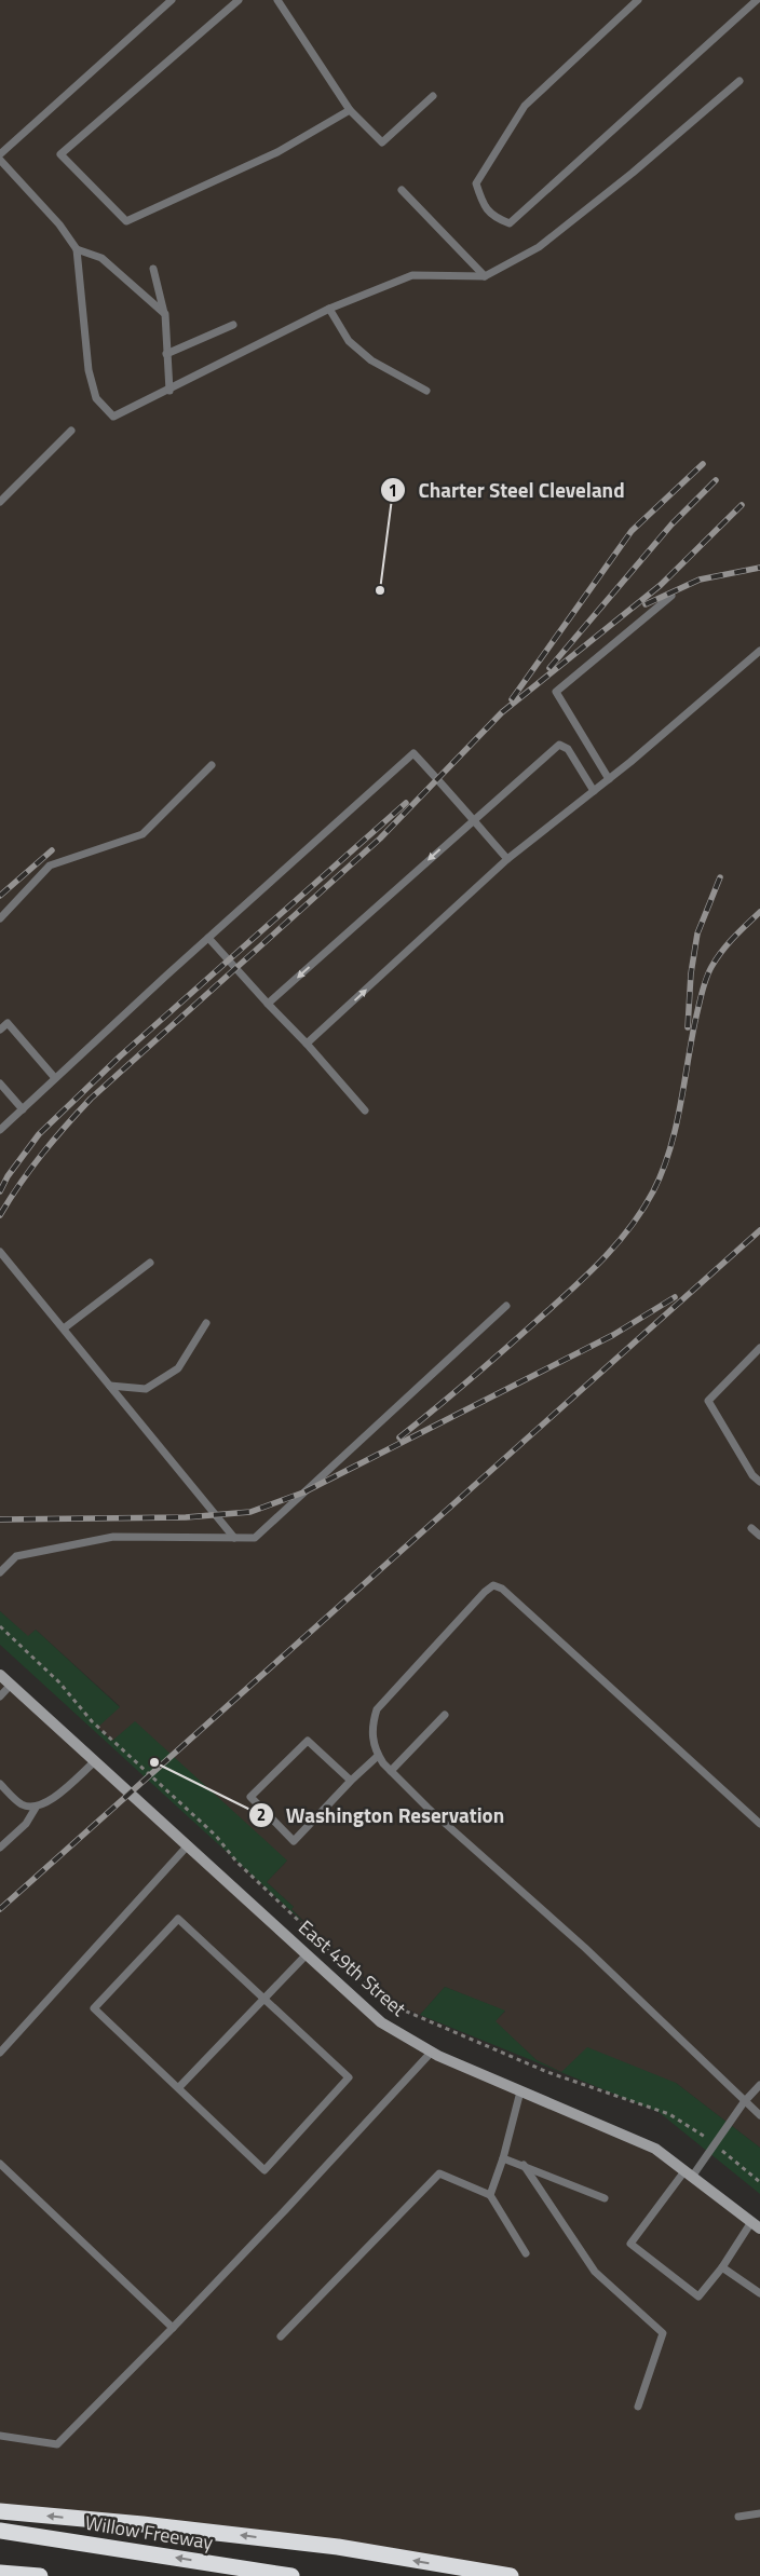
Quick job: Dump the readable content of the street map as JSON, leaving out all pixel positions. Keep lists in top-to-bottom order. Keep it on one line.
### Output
{"streets":{"highway":["Willow Freeway"],"street":["East 49th Street"]},"places":["Charter Steel Cleveland","Washington Reservation"]}
